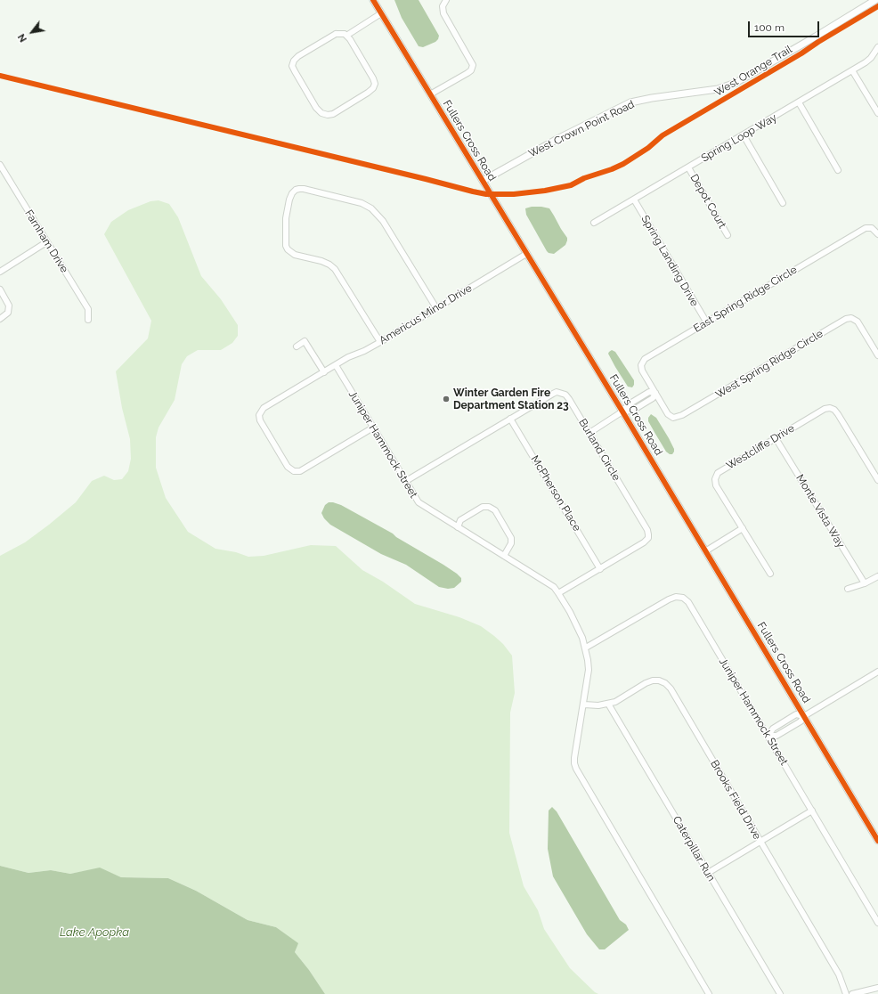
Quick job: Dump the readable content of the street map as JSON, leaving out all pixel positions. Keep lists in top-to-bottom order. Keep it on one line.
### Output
{"streets":{"street":["West Crown Point Road","Spring Loop Way","Fullers Cross Road","Depot Court","Farnham Drive","Spring Landing Drive","East Spring Ridge Circle","Americus Minor Drive","West Spring Ridge Circle","Juniper Hammock Street","Westcliffe Drive","Burland Circle","McPherson Place","Monte Vista Way","Brooks Field Drive","Caterpillar Run"],"cycle path":["West Orange Trail"]},"crossings":[["West Crown Point Road","Fullers Cross Road"],["Spring Loop Way","Depot Court"],["Spring Loop Way","Spring Landing Drive"],["Fullers Cross Road","Americus Minor Drive"],["Spring Landing Drive","East Spring Ridge Circle"],["East Spring Ridge Circle","West Spring Ridge Circle"],["Americus Minor Drive","Juniper Hammock Street"],["Juniper Hammock Street","Burland Circle"],["Juniper Hammock Street","Brooks Field Drive"],["Westcliffe Drive","Monte Vista Way"],["Burland Circle","McPherson Place"],["Brooks Field Drive","Caterpillar Run"]],"water":["Lake Apopka"],"places":["Winter Garden Fire Department Station 23"],"scale_bar":"100 m","north":"bottom left"}
